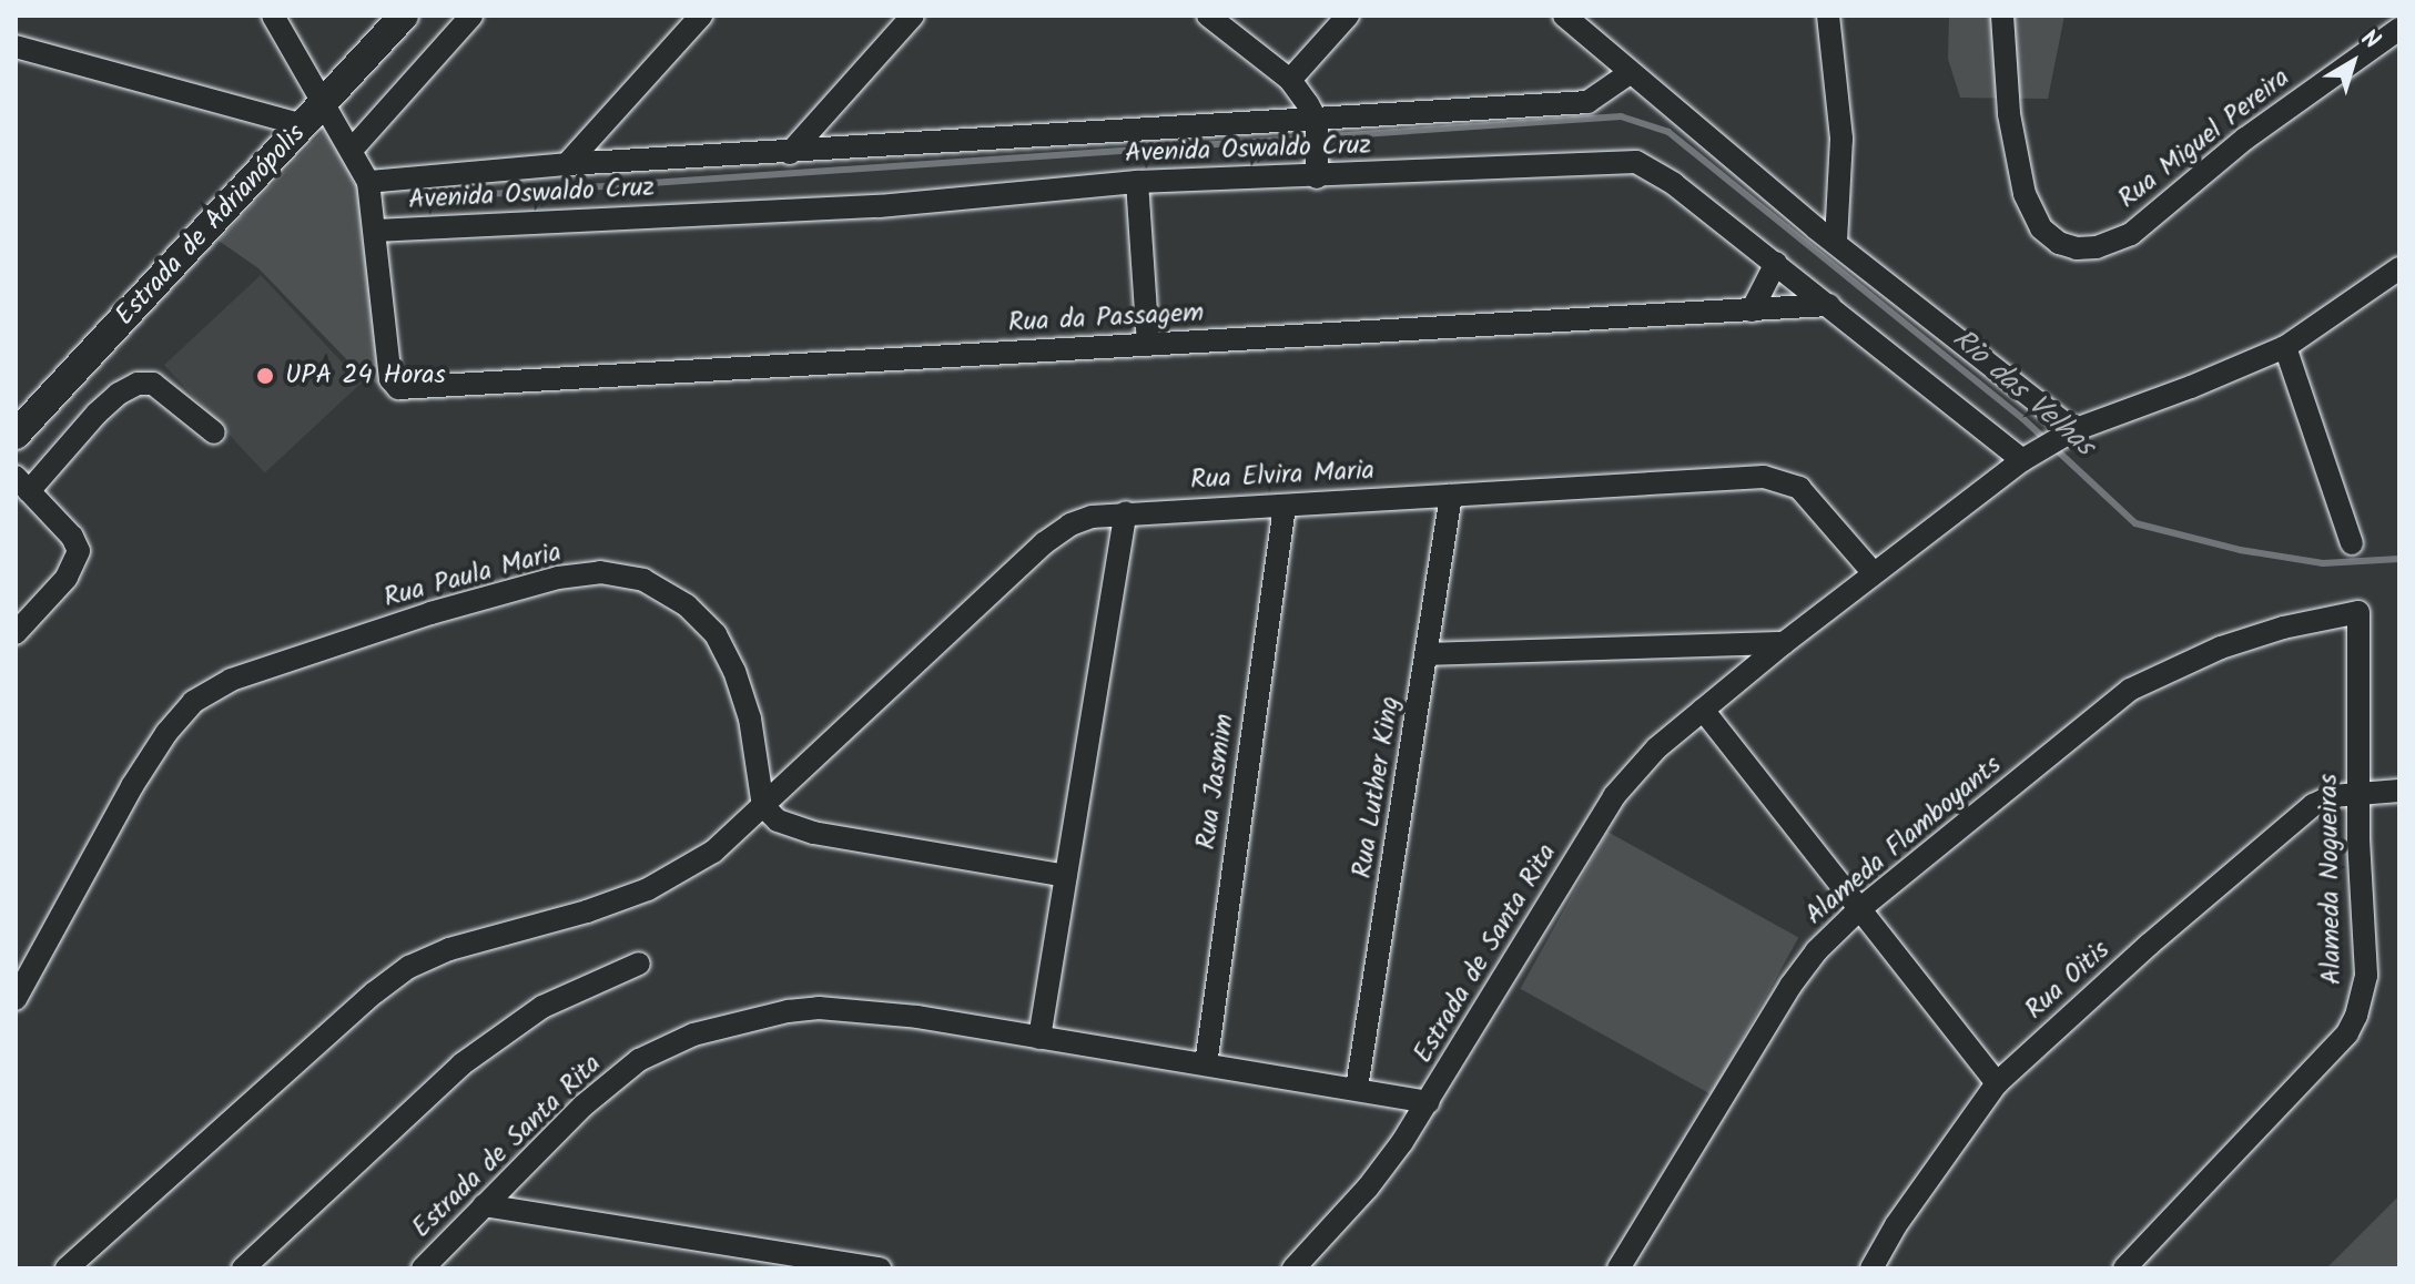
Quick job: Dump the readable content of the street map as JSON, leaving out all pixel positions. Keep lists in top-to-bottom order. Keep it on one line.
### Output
{"streets":{"main road":["Estrada de Adrianópolis"],"street":["Rua Miguel Pereira","Avenida Oswaldo Cruz","Rua da Passagem","Rua Elvira Maria","Rua Paula Maria","Rua Jasmim","Rua Luther King","Alameda Flamboyants","Alameda Nogueiras","Estrada de Santa Rita","Rua Oitis"]},"crossings":[["Avenida Oswaldo Cruz","Rua da Passagem"],["Avenida Oswaldo Cruz","Estrada de Santa Rita"],["Rua Elvira Maria","Rua Paula Maria"],["Rua Elvira Maria","Rua Jasmim"],["Rua Elvira Maria","Rua Luther King"],["Rua Elvira Maria","Estrada de Santa Rita"],["Rua Jasmim","Estrada de Santa Rita"],["Rua Luther King","Estrada de Santa Rita"],["Alameda Flamboyants","Alameda Nogueiras"],["Alameda Nogueiras","Rua Oitis"]],"water":["Rio das Velhas"],"places":["UPA 24 Horas"],"north":"top right"}
